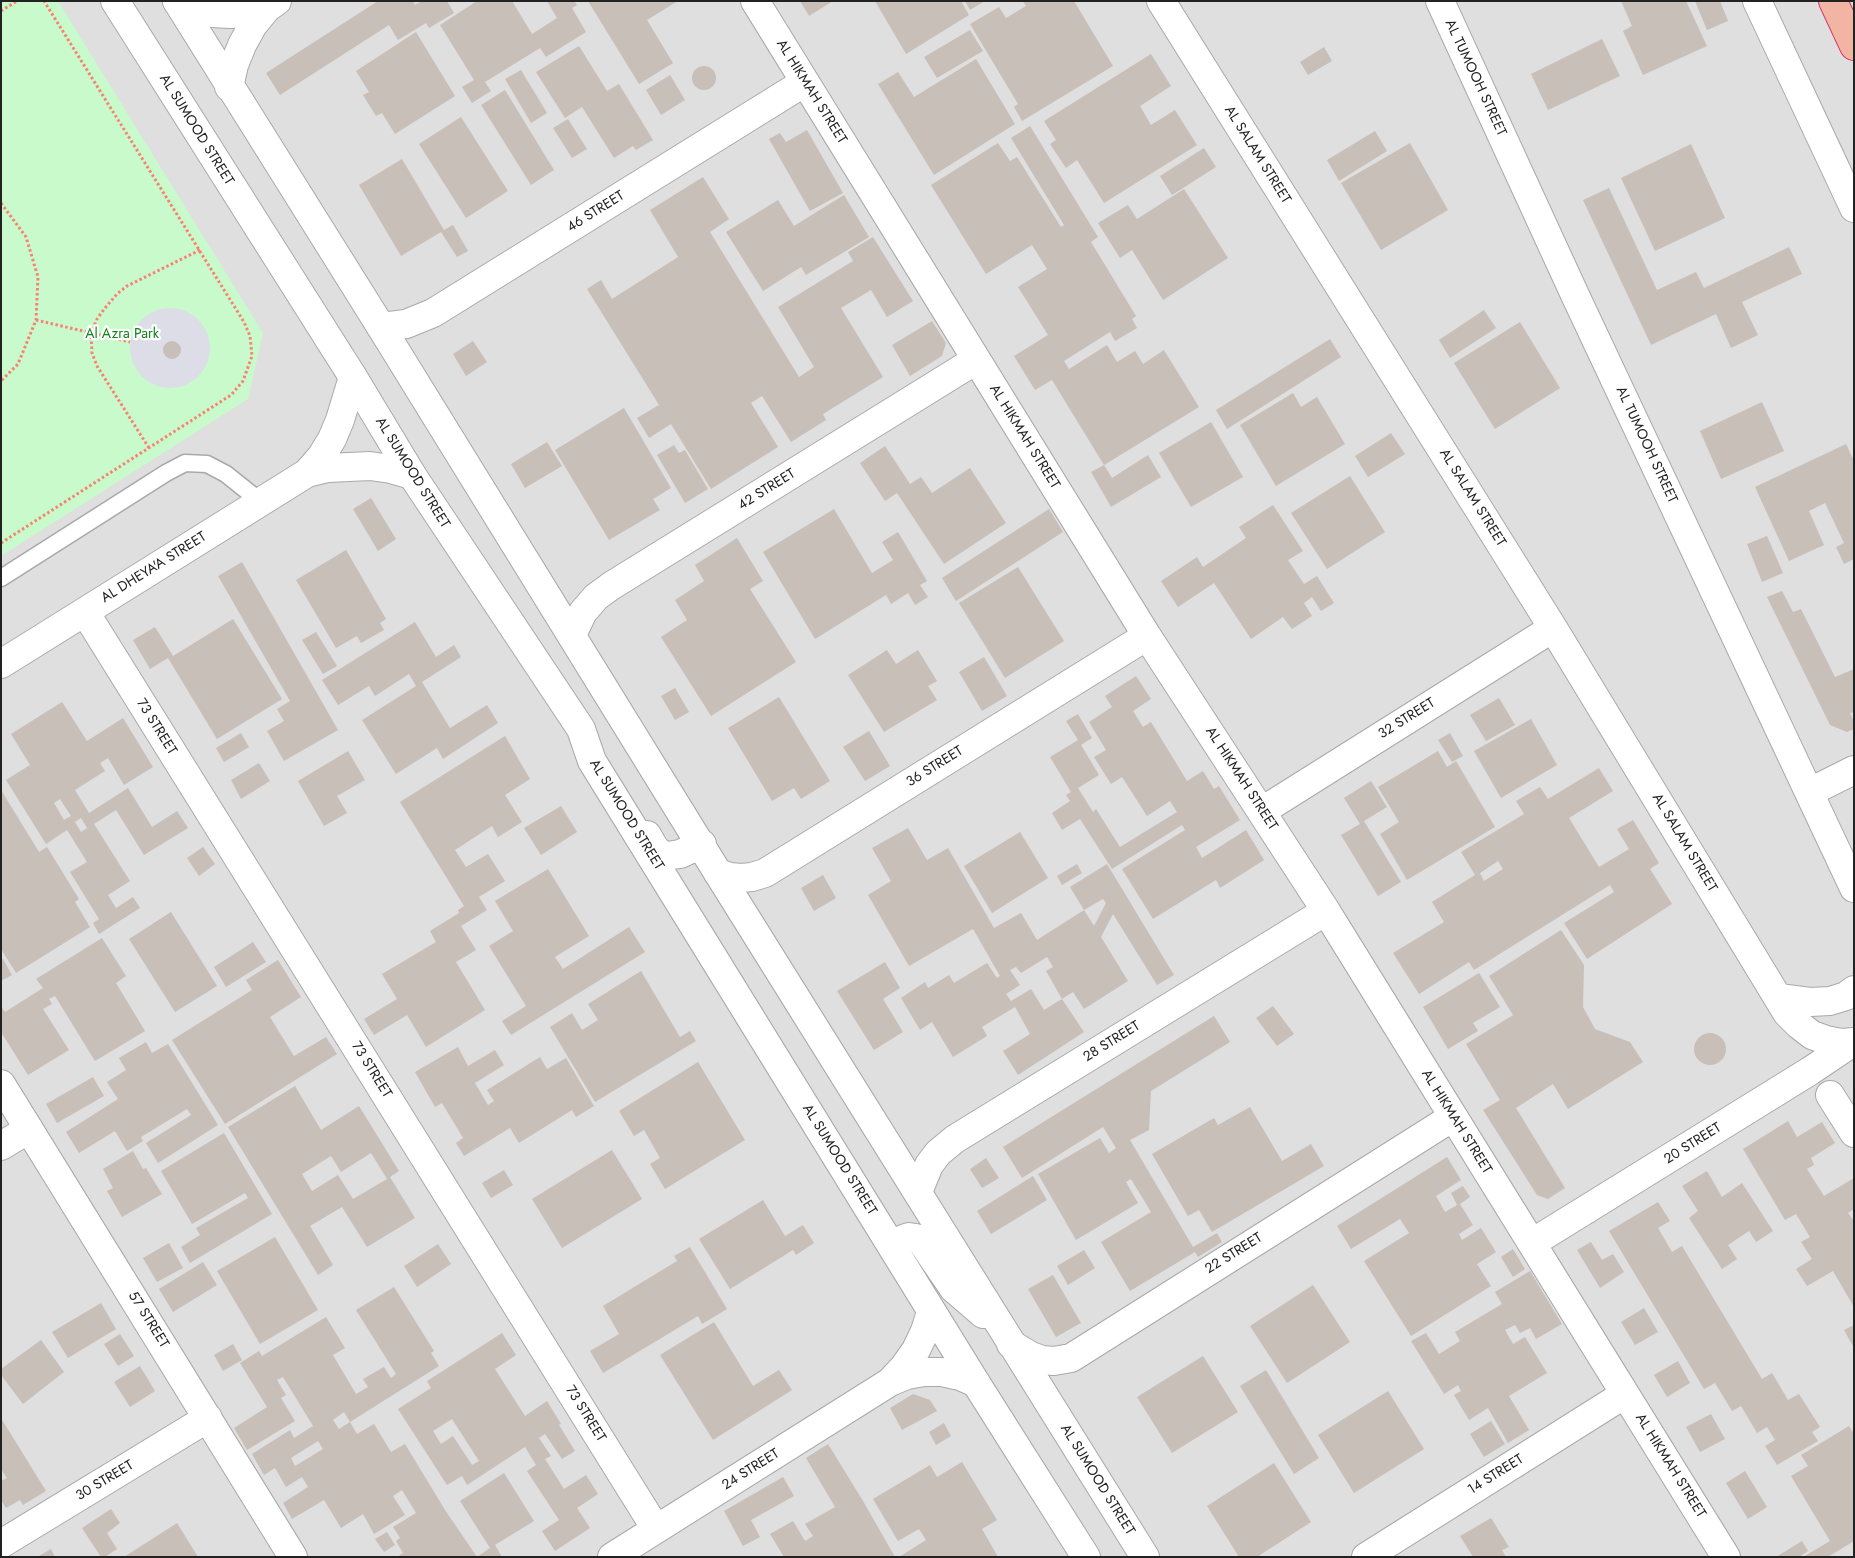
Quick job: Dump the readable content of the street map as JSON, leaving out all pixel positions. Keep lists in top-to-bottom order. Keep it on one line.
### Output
{"streets":{"street":["AL TUMOOH STREET","AL HIKMAH STREET","AL SUMOOD STREET","AL SALAM STREET","46 STREET","42 STREET","AL DHEYA'A STREET","32 STREET","73 STREET","36 STREET","28 STREET","20 STREET","22 STREET","57 STREET","24 STREET","14 STREET","30 STREET"]},"crossings":[["AL HIKMAH STREET","46 STREET"],["AL HIKMAH STREET","42 STREET"],["AL HIKMAH STREET","32 STREET"],["AL HIKMAH STREET","36 STREET"],["AL HIKMAH STREET","28 STREET"],["AL HIKMAH STREET","20 STREET"],["AL HIKMAH STREET","22 STREET"],["AL HIKMAH STREET","14 STREET"],["AL SUMOOD STREET","46 STREET"],["AL SUMOOD STREET","42 STREET"],["AL SUMOOD STREET","AL DHEYA'A STREET"],["AL SUMOOD STREET","36 STREET"],["AL SUMOOD STREET","28 STREET"],["AL SUMOOD STREET","22 STREET"],["AL SUMOOD STREET","24 STREET"],["AL SALAM STREET","32 STREET"],["AL SALAM STREET","20 STREET"],["AL DHEYA'A STREET","73 STREET"],["73 STREET","24 STREET"],["57 STREET","30 STREET"]],"parks":["Al Azra Park"]}
